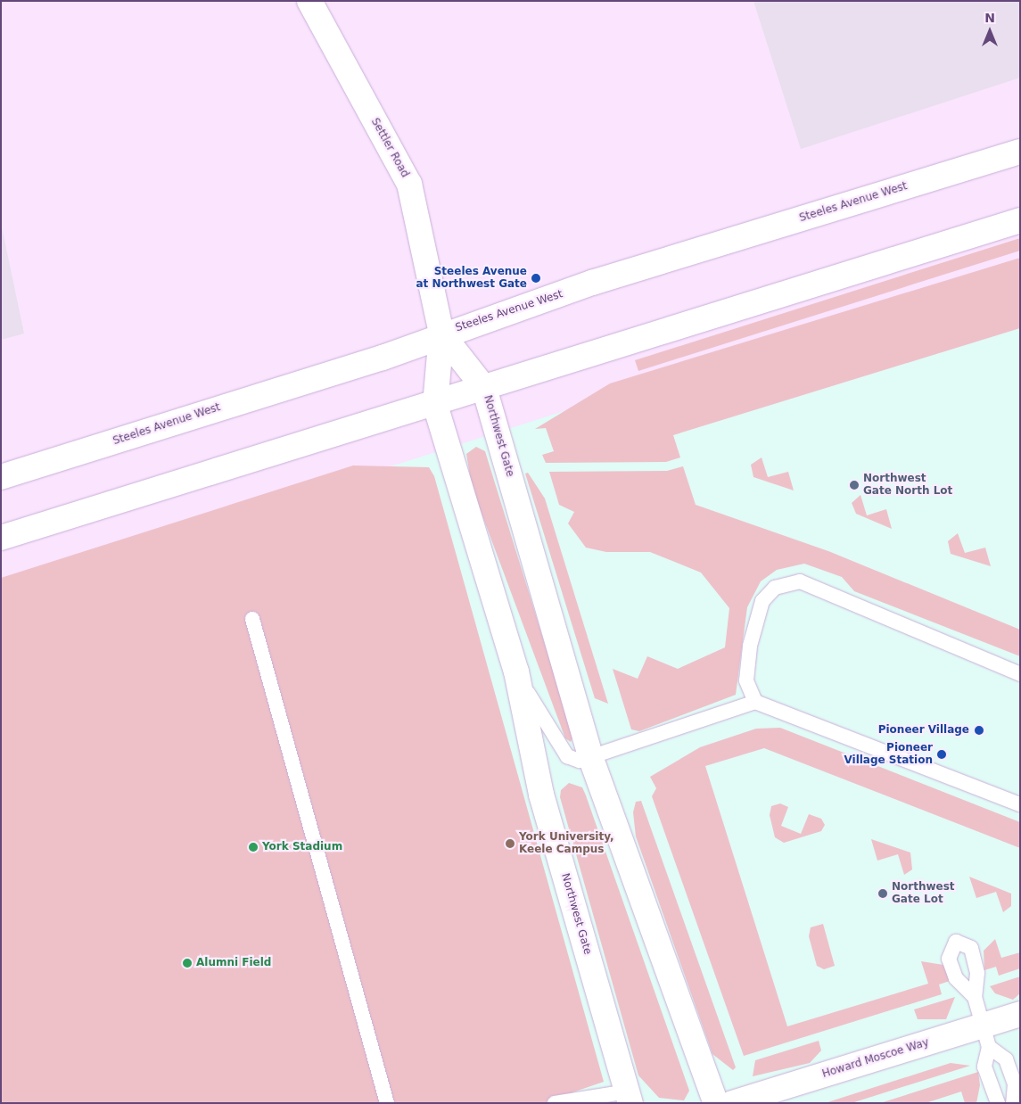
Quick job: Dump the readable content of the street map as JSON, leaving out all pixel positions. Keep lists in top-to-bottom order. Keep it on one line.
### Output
{"streets":{"street":["Settler Road","Steeles Avenue West","Northwest Gate","Howard Moscoe Way"]},"crossings":[["Settler Road","Steeles Avenue West"],["Settler Road","Northwest Gate"],["Steeles Avenue West","Northwest Gate"]],"places":["Steeles Avenue at Northwest Gate","Northwest Gate North Lot","Pioneer Village","Pioneer Village Station","York University, Keele Campus","York Stadium","Northwest Gate Lot","Alumni Field"],"north":"top"}
